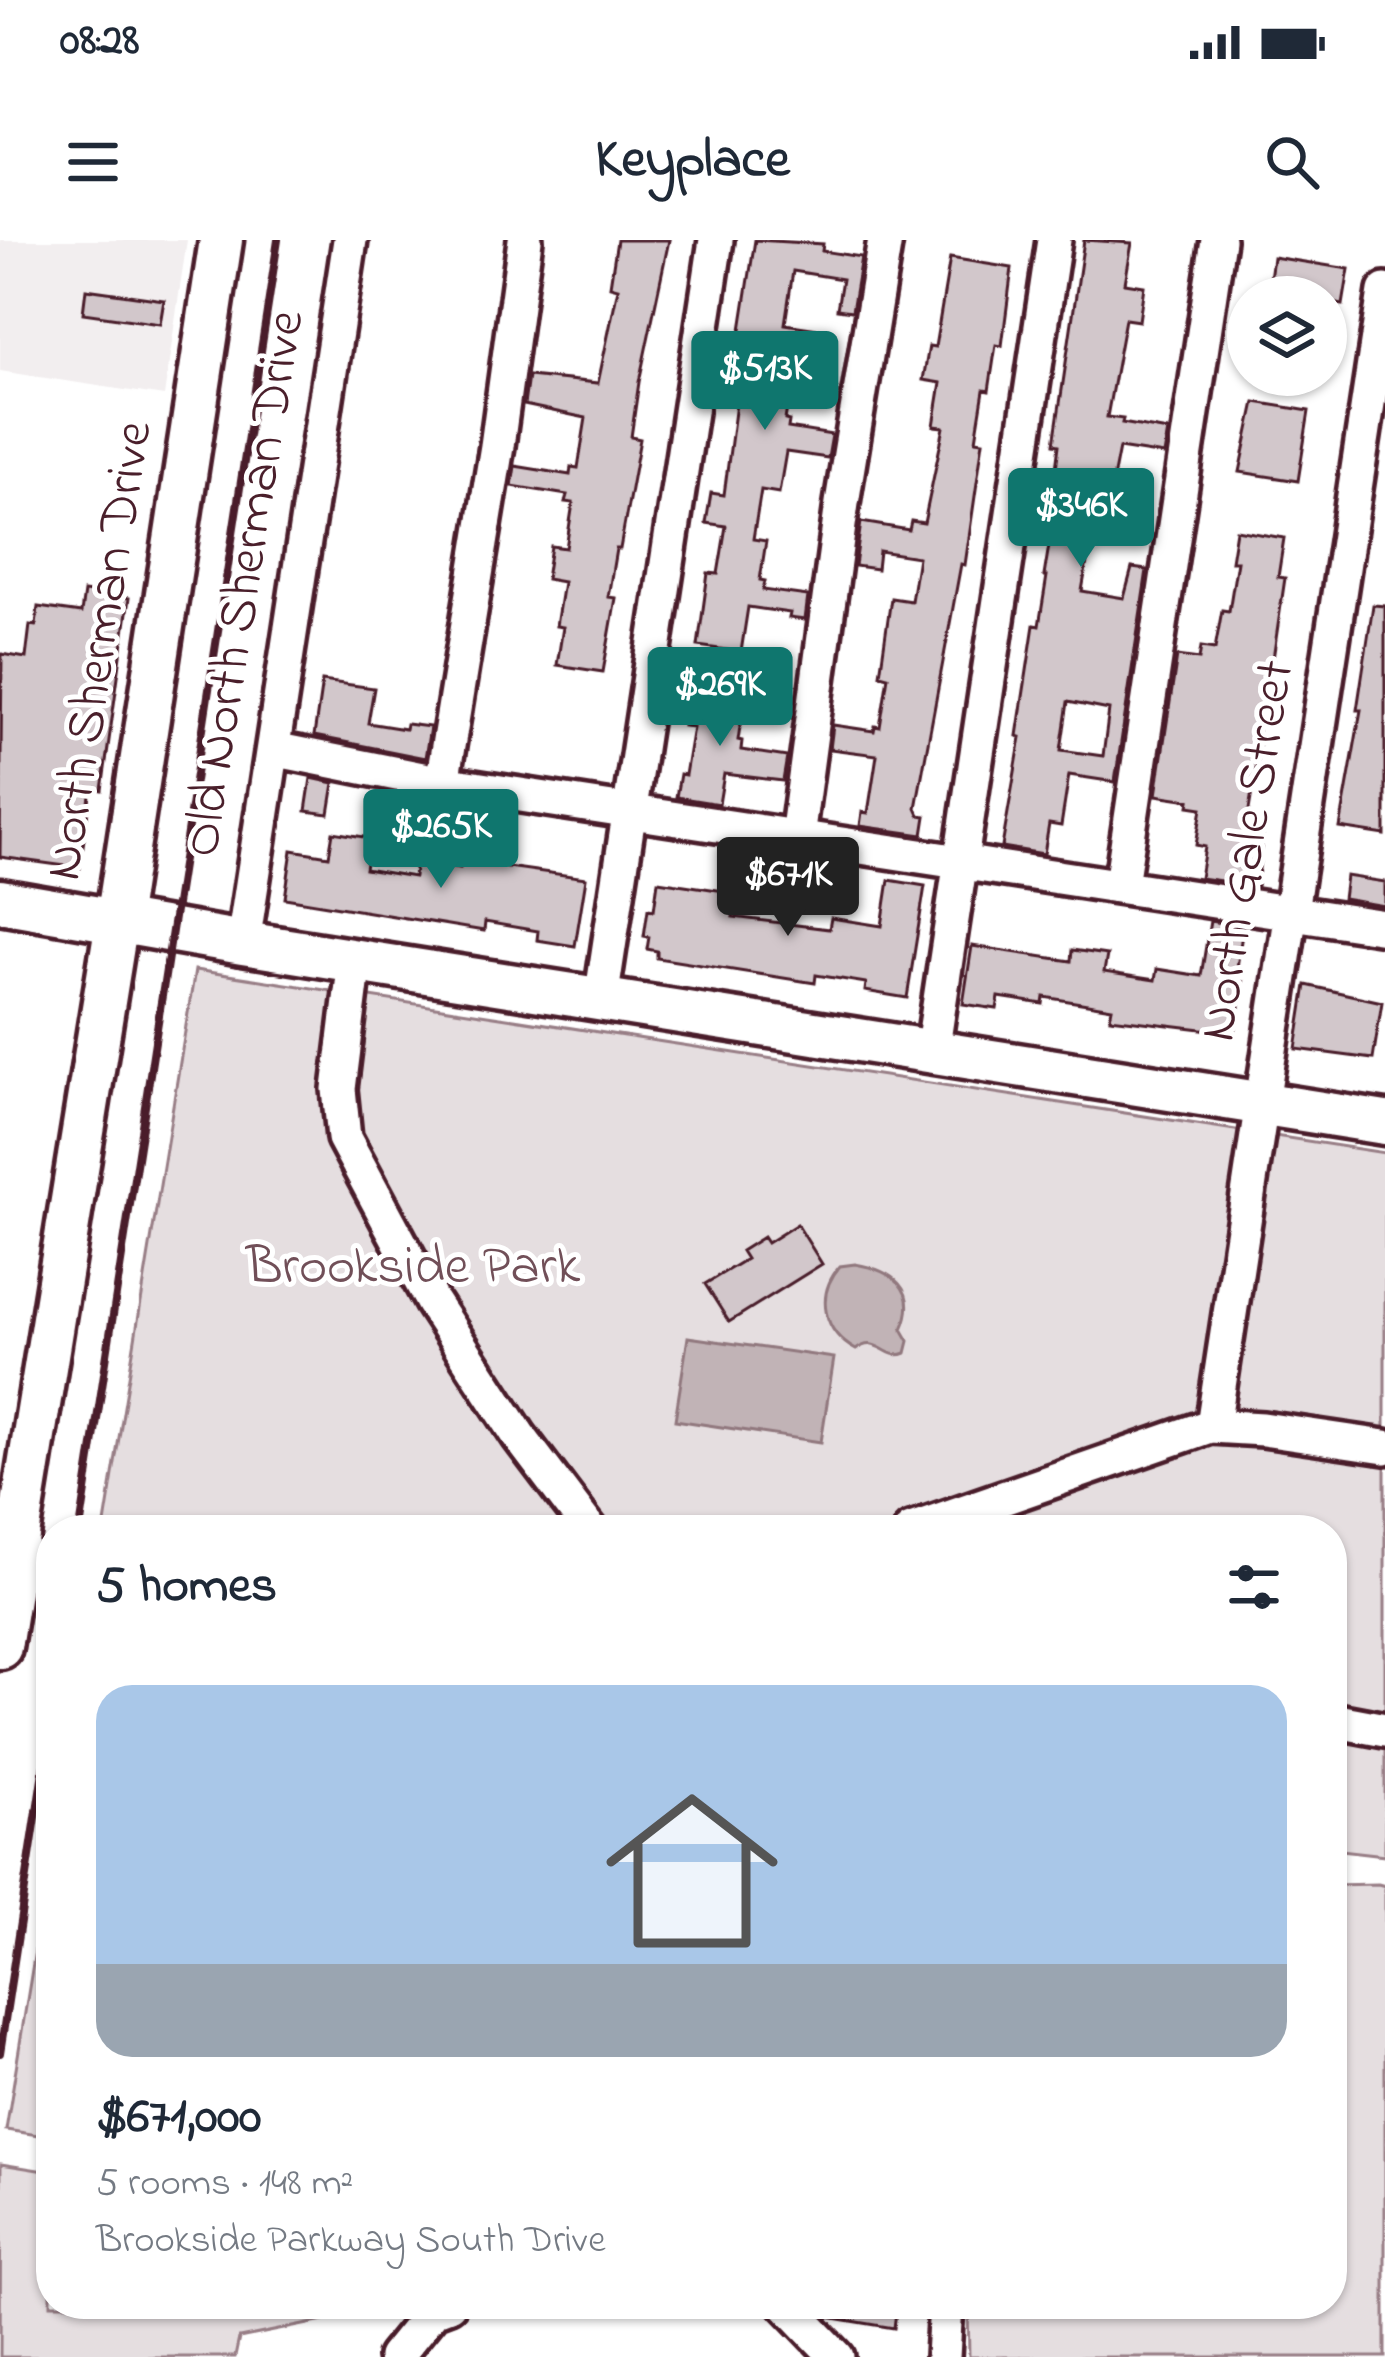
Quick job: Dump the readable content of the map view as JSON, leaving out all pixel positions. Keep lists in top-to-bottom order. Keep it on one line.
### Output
{"streets":{"main road":["North Sherman Drive"],"street":["Old North Sherman Drive","North Gale Street"]},"parks":["Brookside Park"],"page":{"status":"08:28","header":"Keyplace","price":["$513K","$346K","$269K","$265K","$671K"],"heading":"5 homes","list":[{"name":"$671,000","note":"5 rooms · 148 m² · Brookside Parkway South Drive"}]}}
